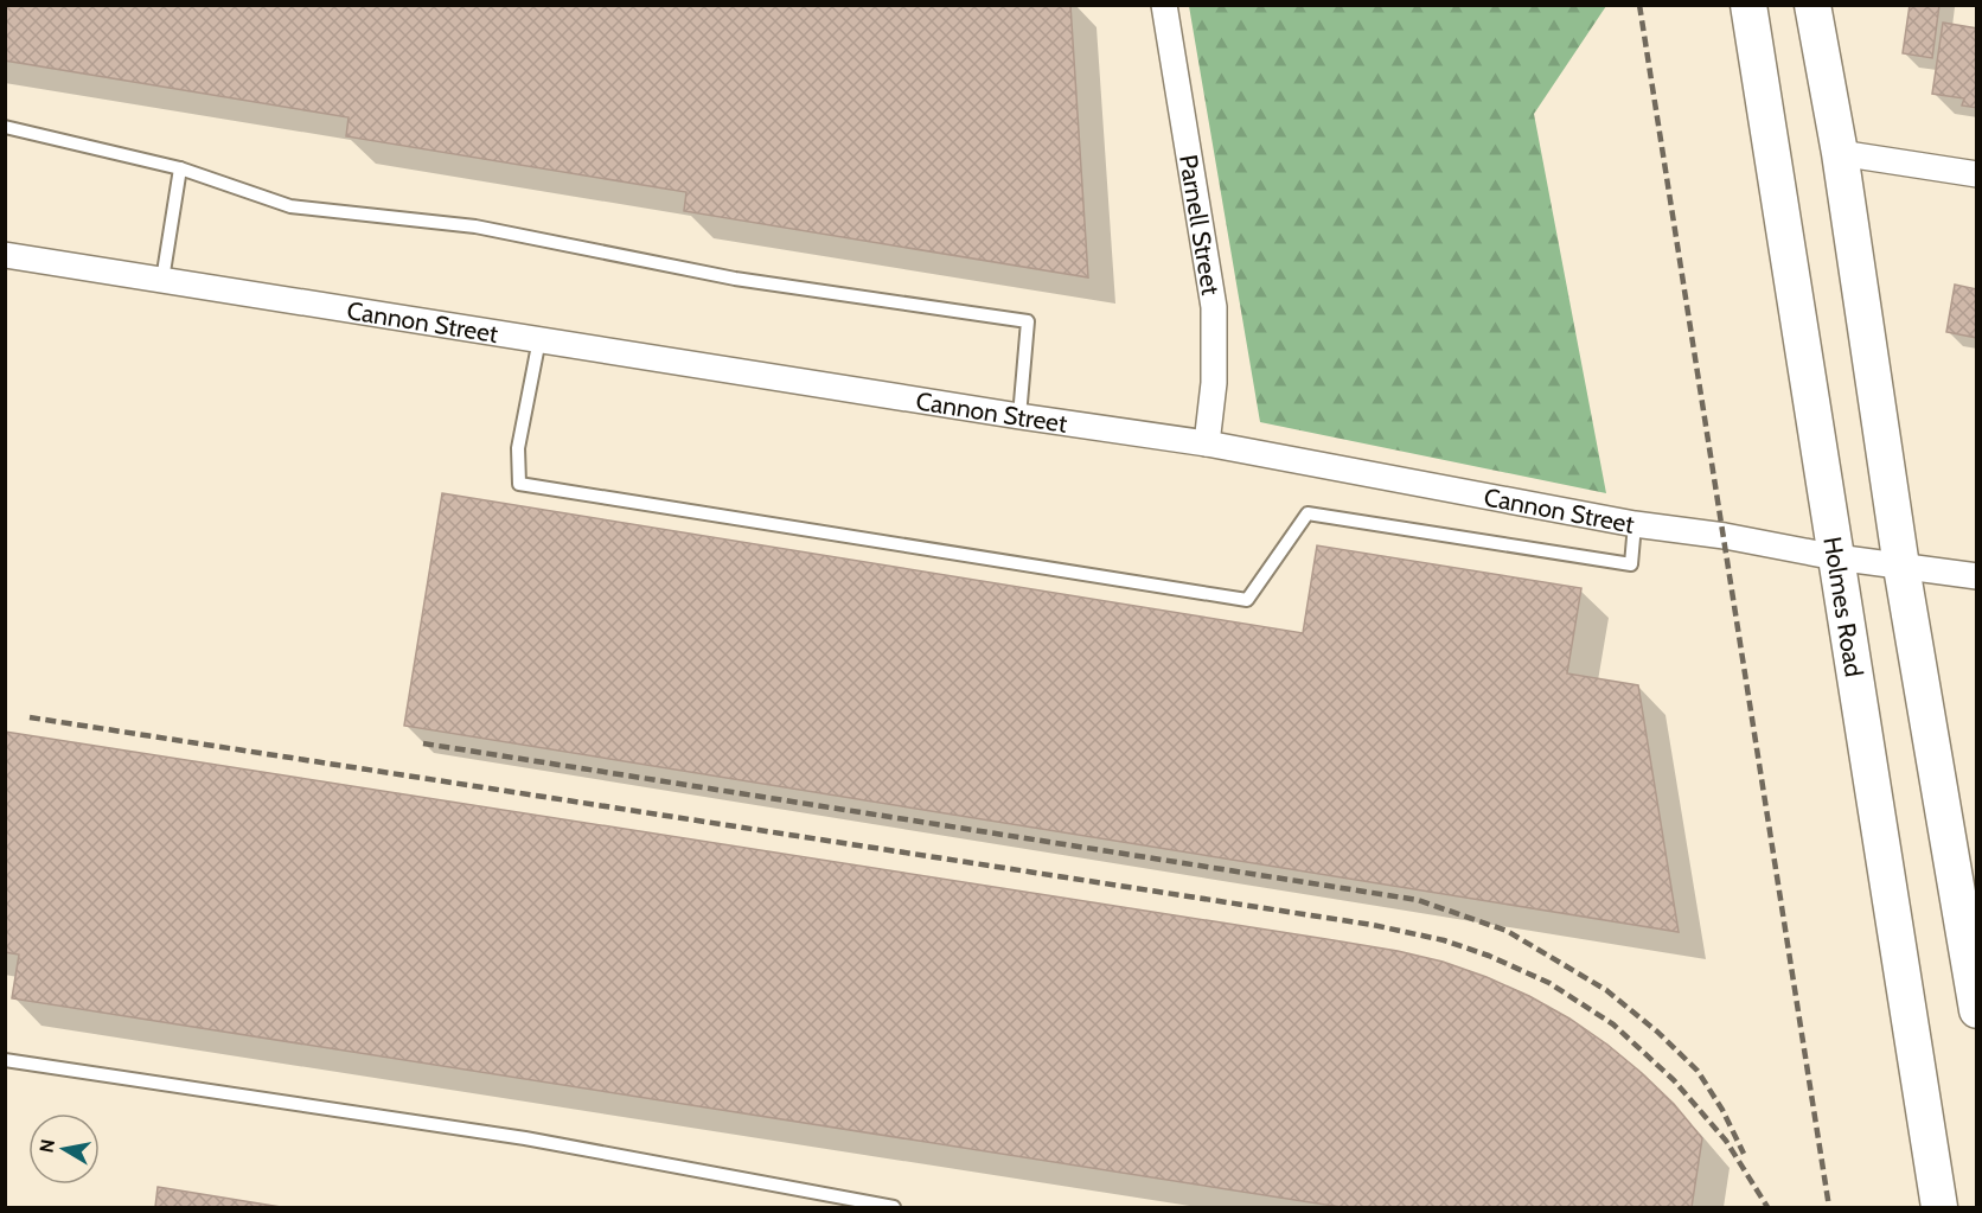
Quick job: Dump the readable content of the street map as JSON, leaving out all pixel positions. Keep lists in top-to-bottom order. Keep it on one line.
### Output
{"streets":{"main road":["Holmes Road"],"street":["Parnell Street","Cannon Street"]},"crossings":[["Parnell Street","Cannon Street"],["Cannon Street","Holmes Road"]],"north":"left"}
